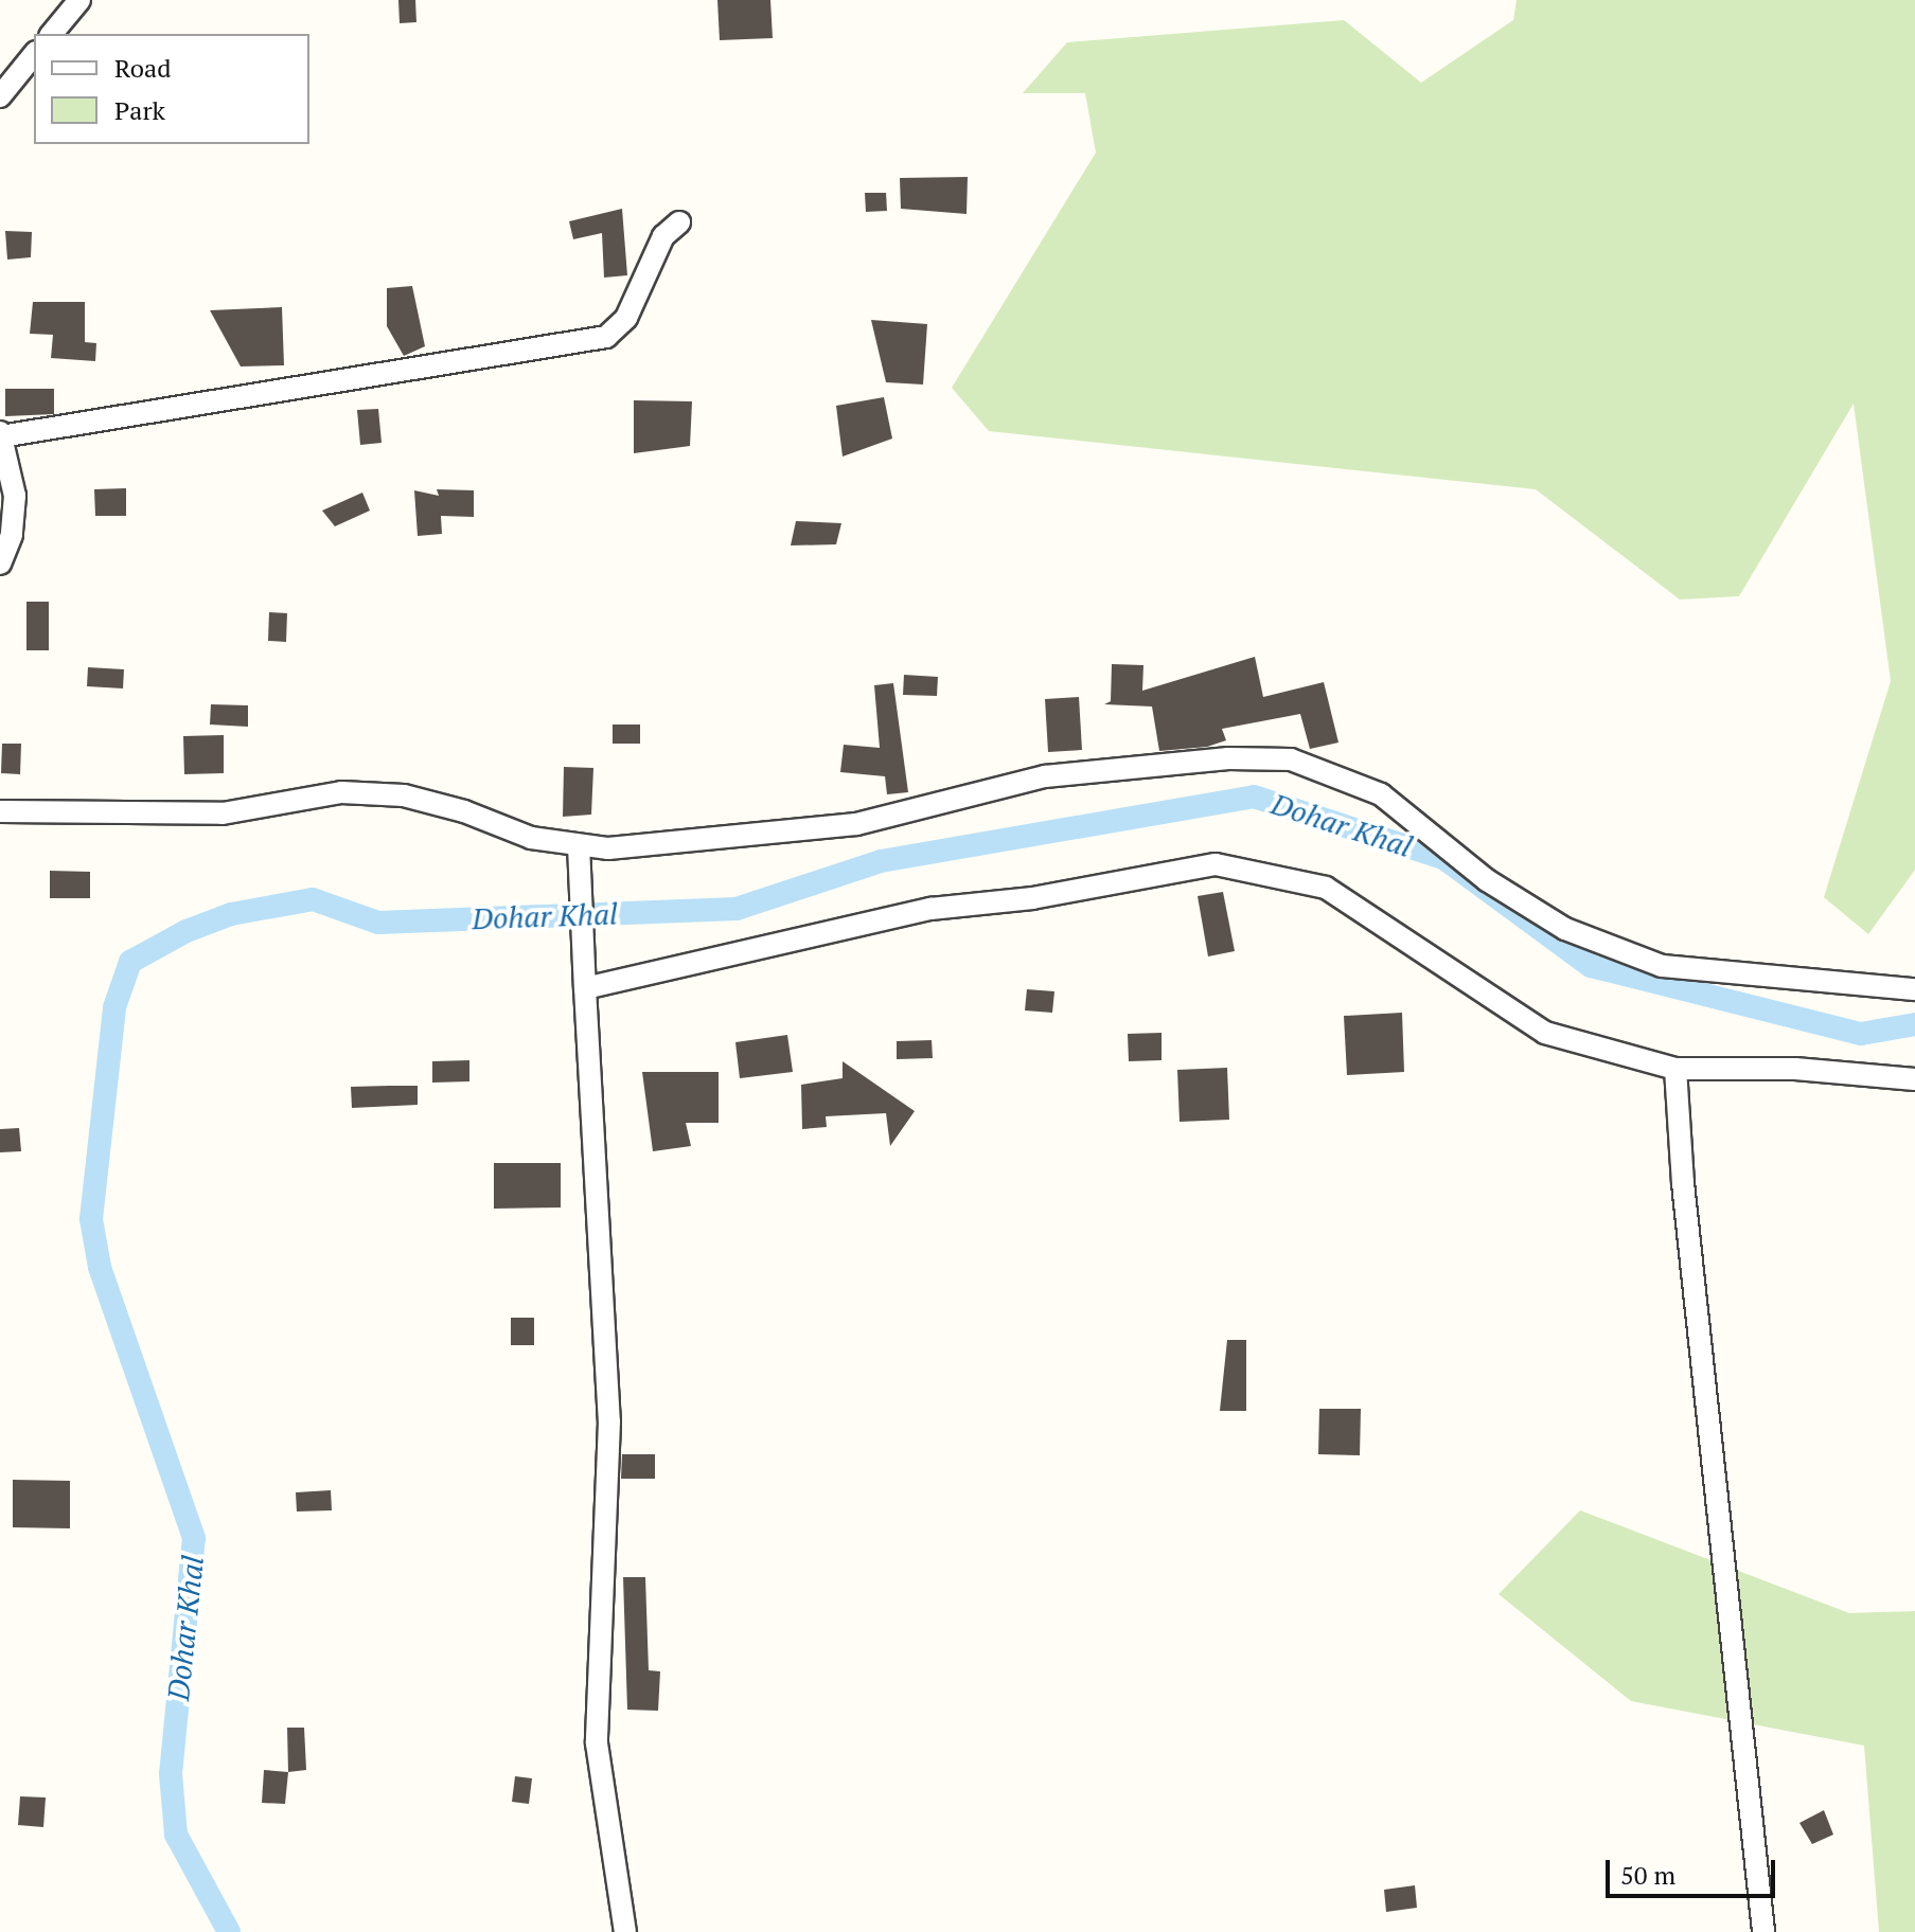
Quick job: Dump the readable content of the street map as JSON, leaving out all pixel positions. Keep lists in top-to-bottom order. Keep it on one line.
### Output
{"water":["Dohar Khal"],"legend":["Road","Park"],"scale_bar":"50 m"}
